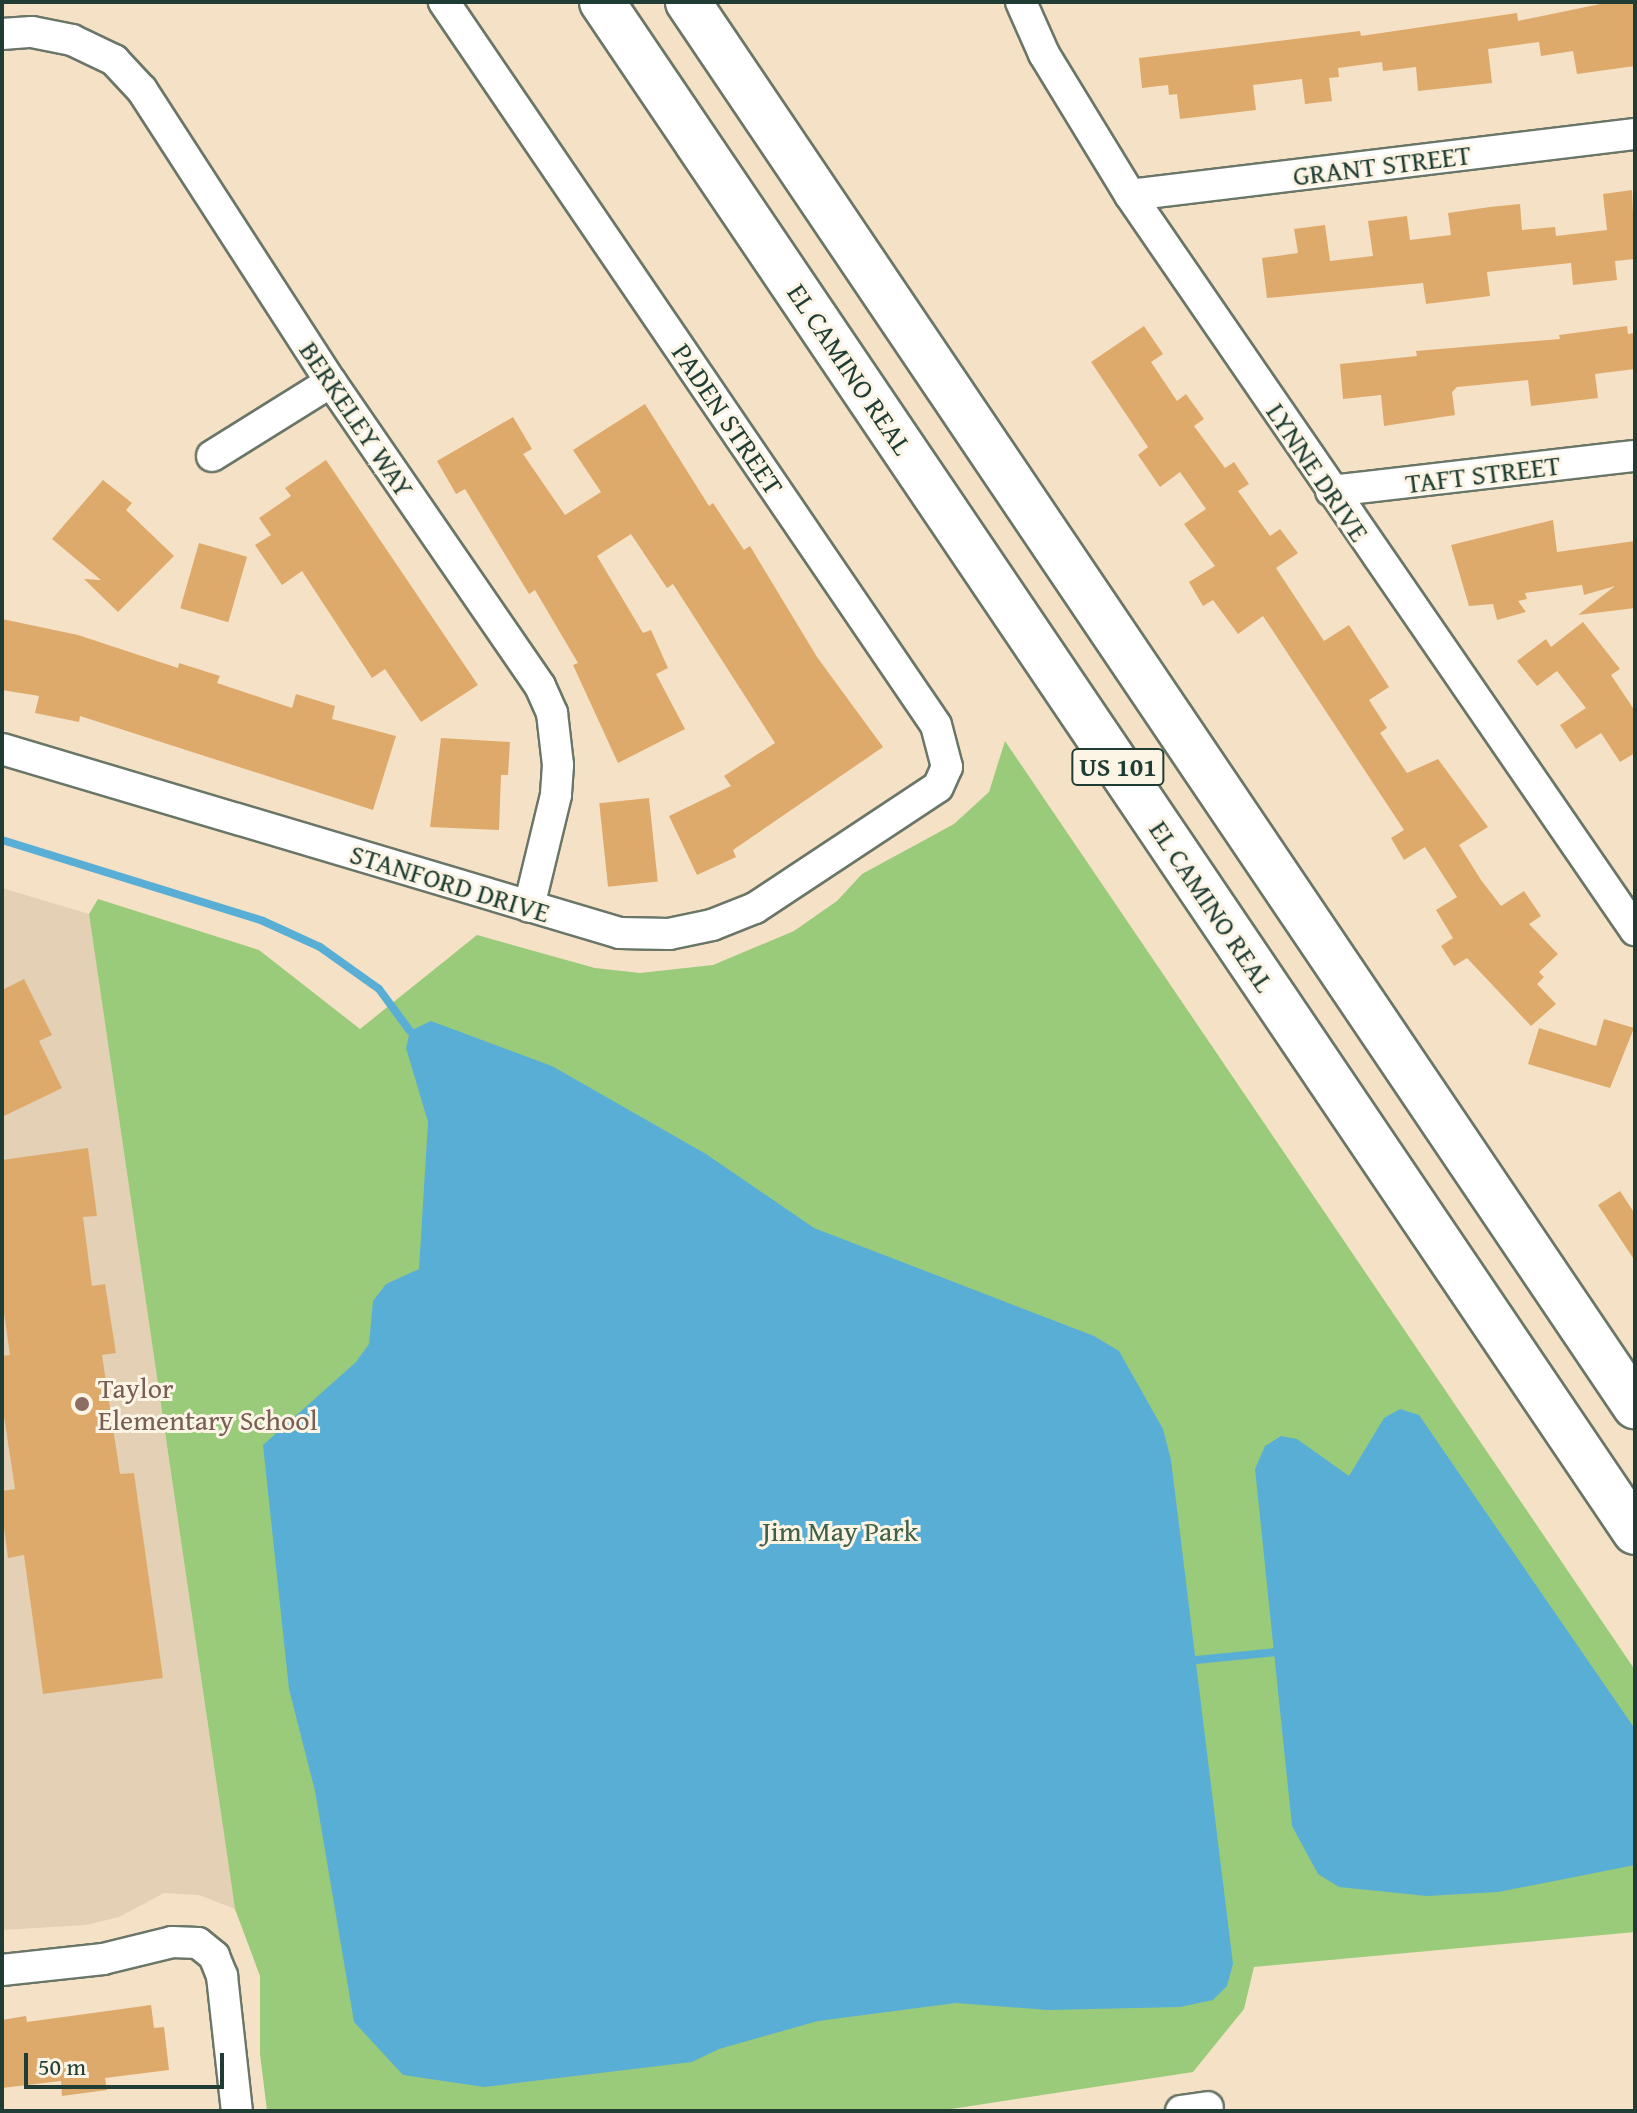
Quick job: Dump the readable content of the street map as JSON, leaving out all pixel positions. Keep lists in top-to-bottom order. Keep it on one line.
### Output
{"streets":{"highway":["EL CAMINO REAL","US 101"],"street":["GRANT STREET","BERKELEY WAY","PADEN STREET","LYNNE DRIVE","TAFT STREET","STANFORD DRIVE"]},"crossings":[["GRANT STREET","LYNNE DRIVE"],["BERKELEY WAY","STANFORD DRIVE"],["PADEN STREET","STANFORD DRIVE"],["LYNNE DRIVE","TAFT STREET"]],"parks":["Jim May Park"],"places":["Taylor Elementary School"],"scale_bar":"50 m"}
